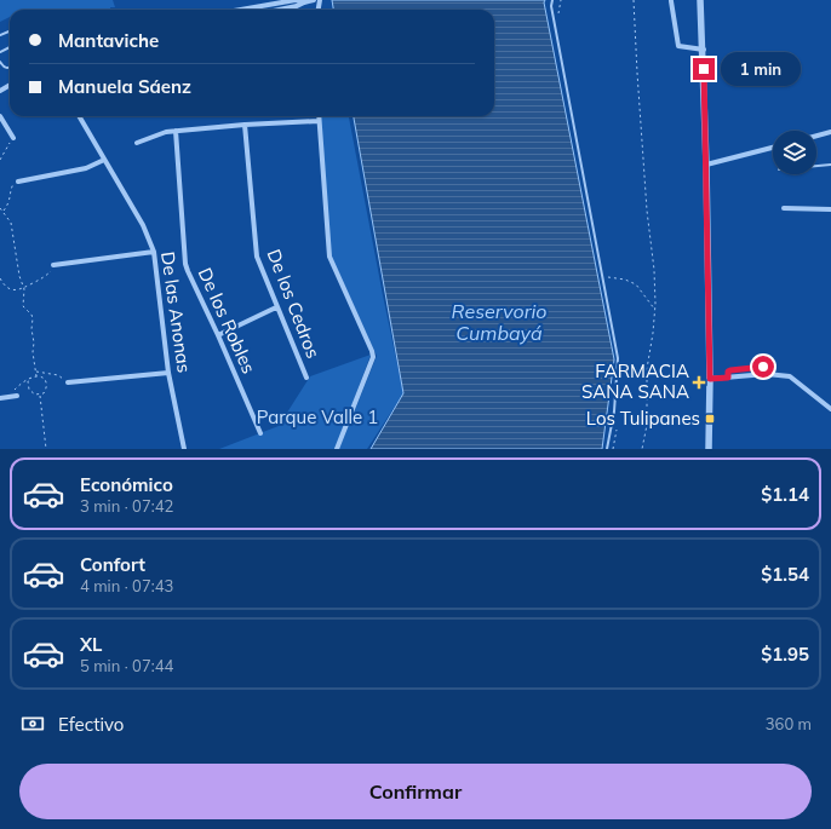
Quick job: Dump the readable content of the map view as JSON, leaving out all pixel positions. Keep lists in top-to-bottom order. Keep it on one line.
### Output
{"streets":{"street":["De los Cedros","De las Anonas","De los Robles"]},"water":["Reservorio Cumbayá"],"parks":["Parque Valle 1"],"places":{"health":["FARMACIA SANA SANA"],"transit":["Los Tulipanes"]},"page":{"banner":["Mantaviche","Manuela Sáenz"],"bubble":"1 min","list":[{"name":"Económico","note":"3 min · 07:42","value":"$1.14"},{"name":"Confort","note":"4 min · 07:43","value":"$1.54"},{"name":"XL","note":"5 min · 07:44","value":"$1.95"}],"pay":["Efectivo","360 m"],"buttons":"Confirmar"}}
